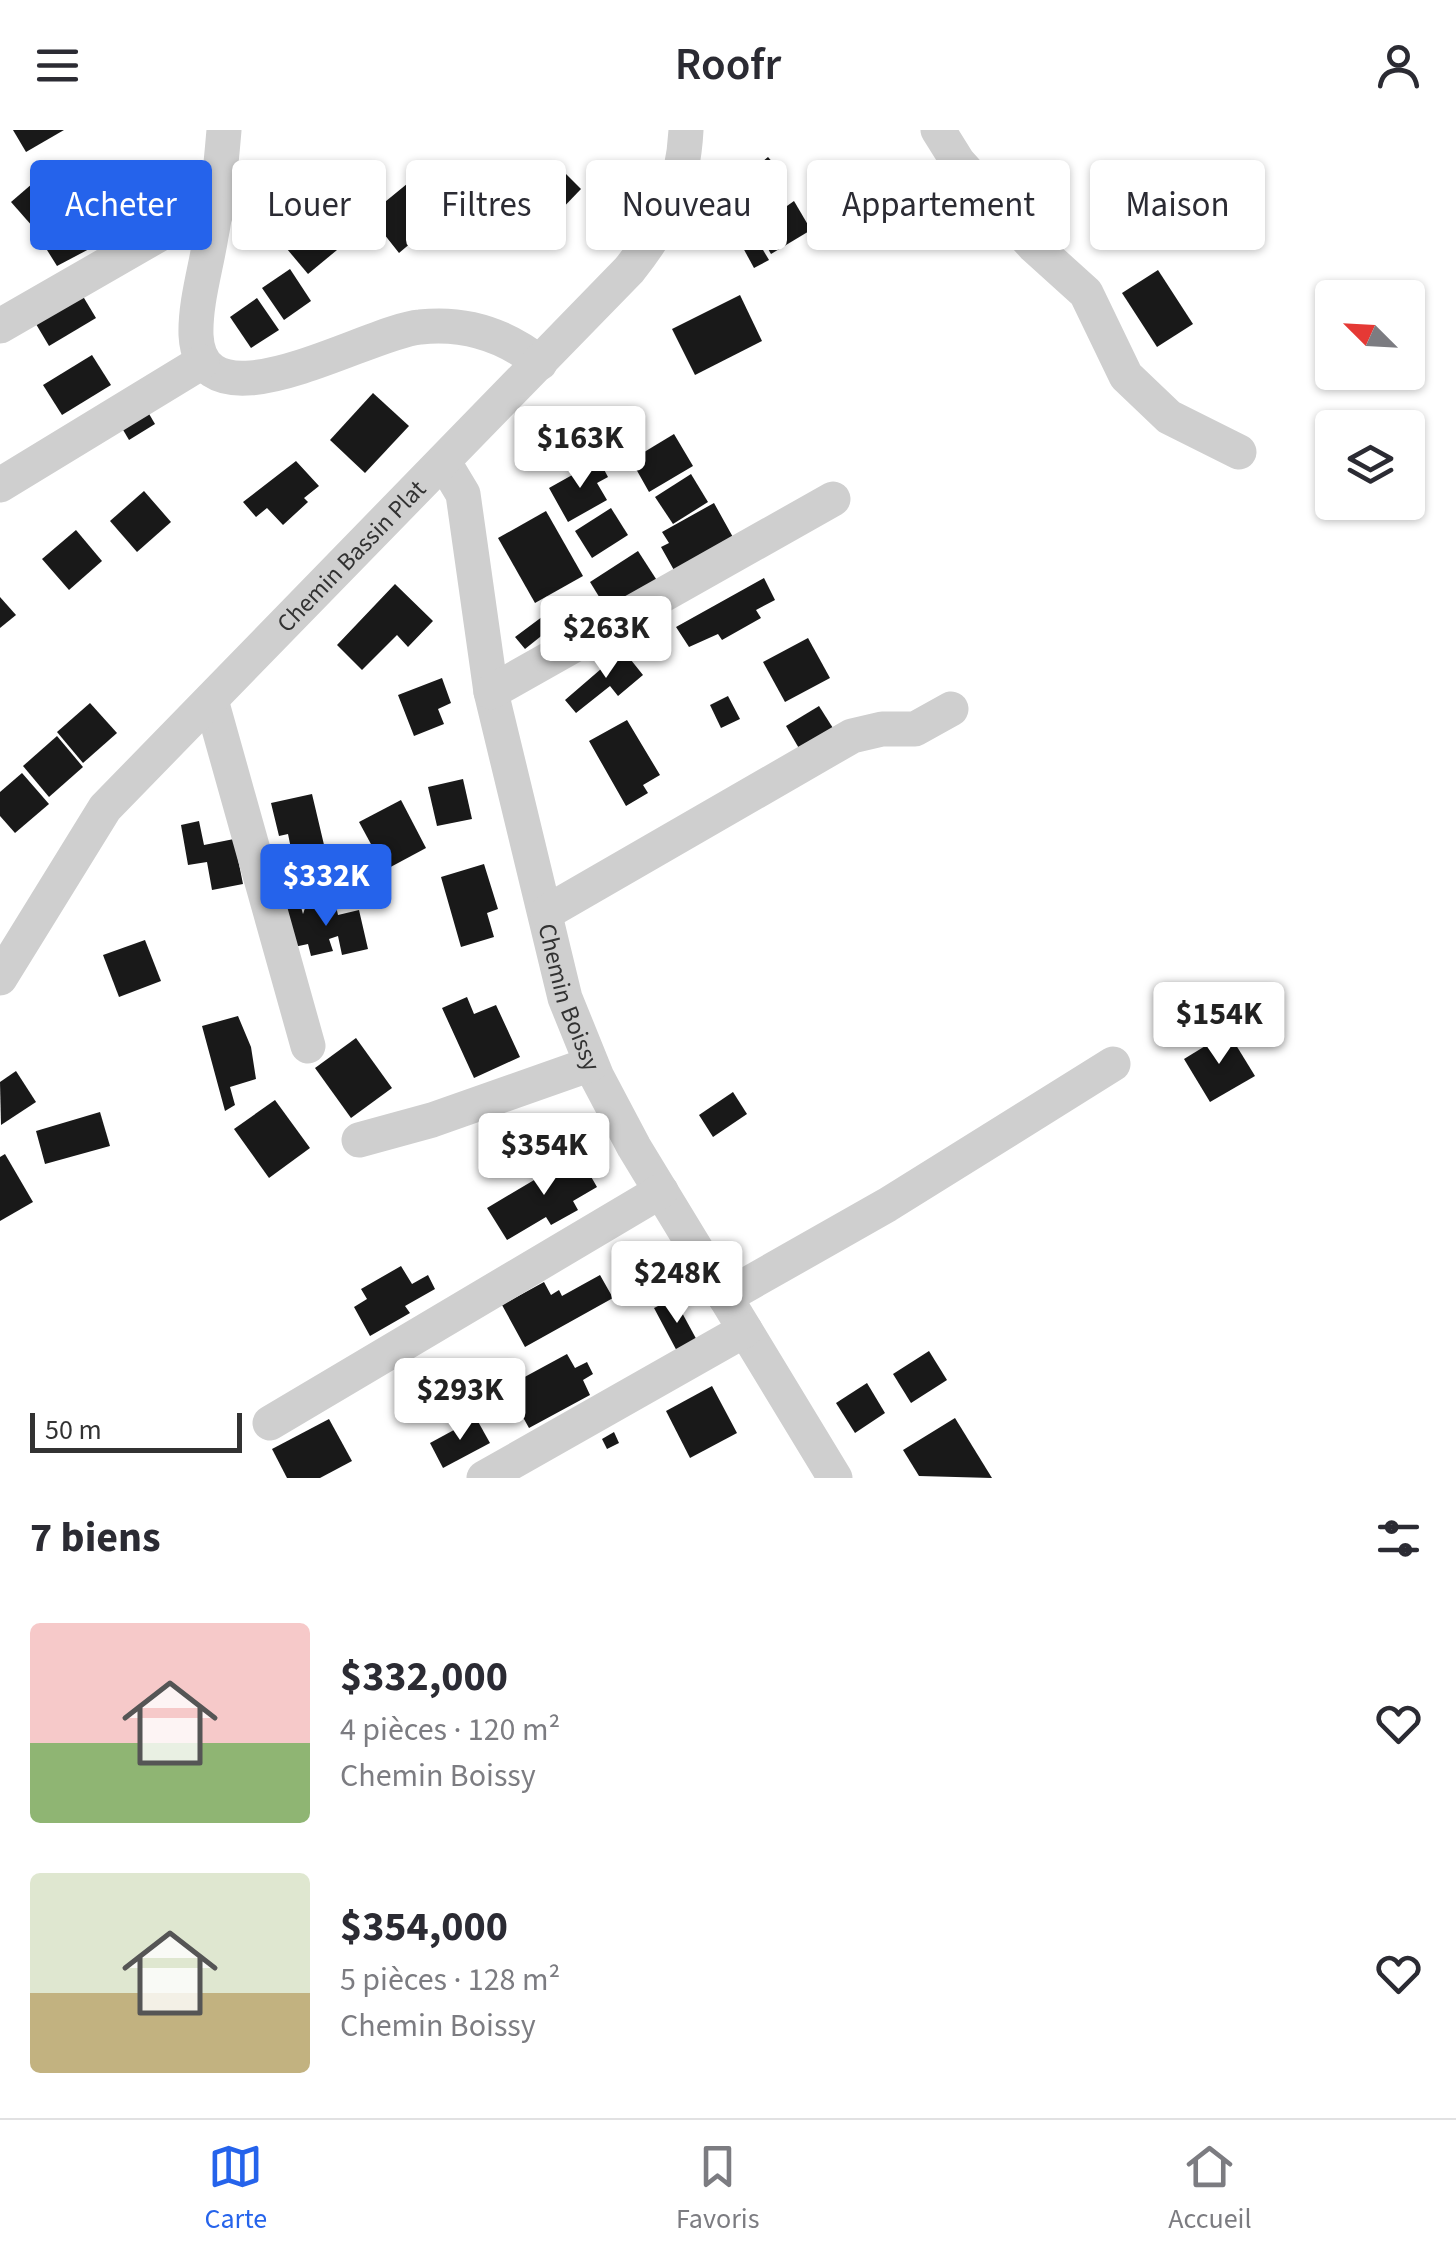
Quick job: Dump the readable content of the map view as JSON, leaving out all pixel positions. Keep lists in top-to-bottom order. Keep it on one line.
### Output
{"streets":{"street":["Chemin Bassin Plat","Chemin Boissy"]},"crossings":[["Chemin Bassin Plat","Chemin Boissy"]],"scale_bar":"50 m","north":"top left","page":{"header":"Roofr","chip":["Acheter","Louer","Filtres","Nouveau","Appartement","Maison"],"price":["$163K","$263K","$332K","$154K","$354K","$248K","$293K"],"scale":"50 m","heading":"7 biens","list":[{"name":"$332,000","note":"4 pièces · 120 m² · Chemin Boissy"},{"name":"$354,000","note":"5 pièces · 128 m² · Chemin Boissy"}],"tabs":["Carte","Favoris","Accueil"]}}
